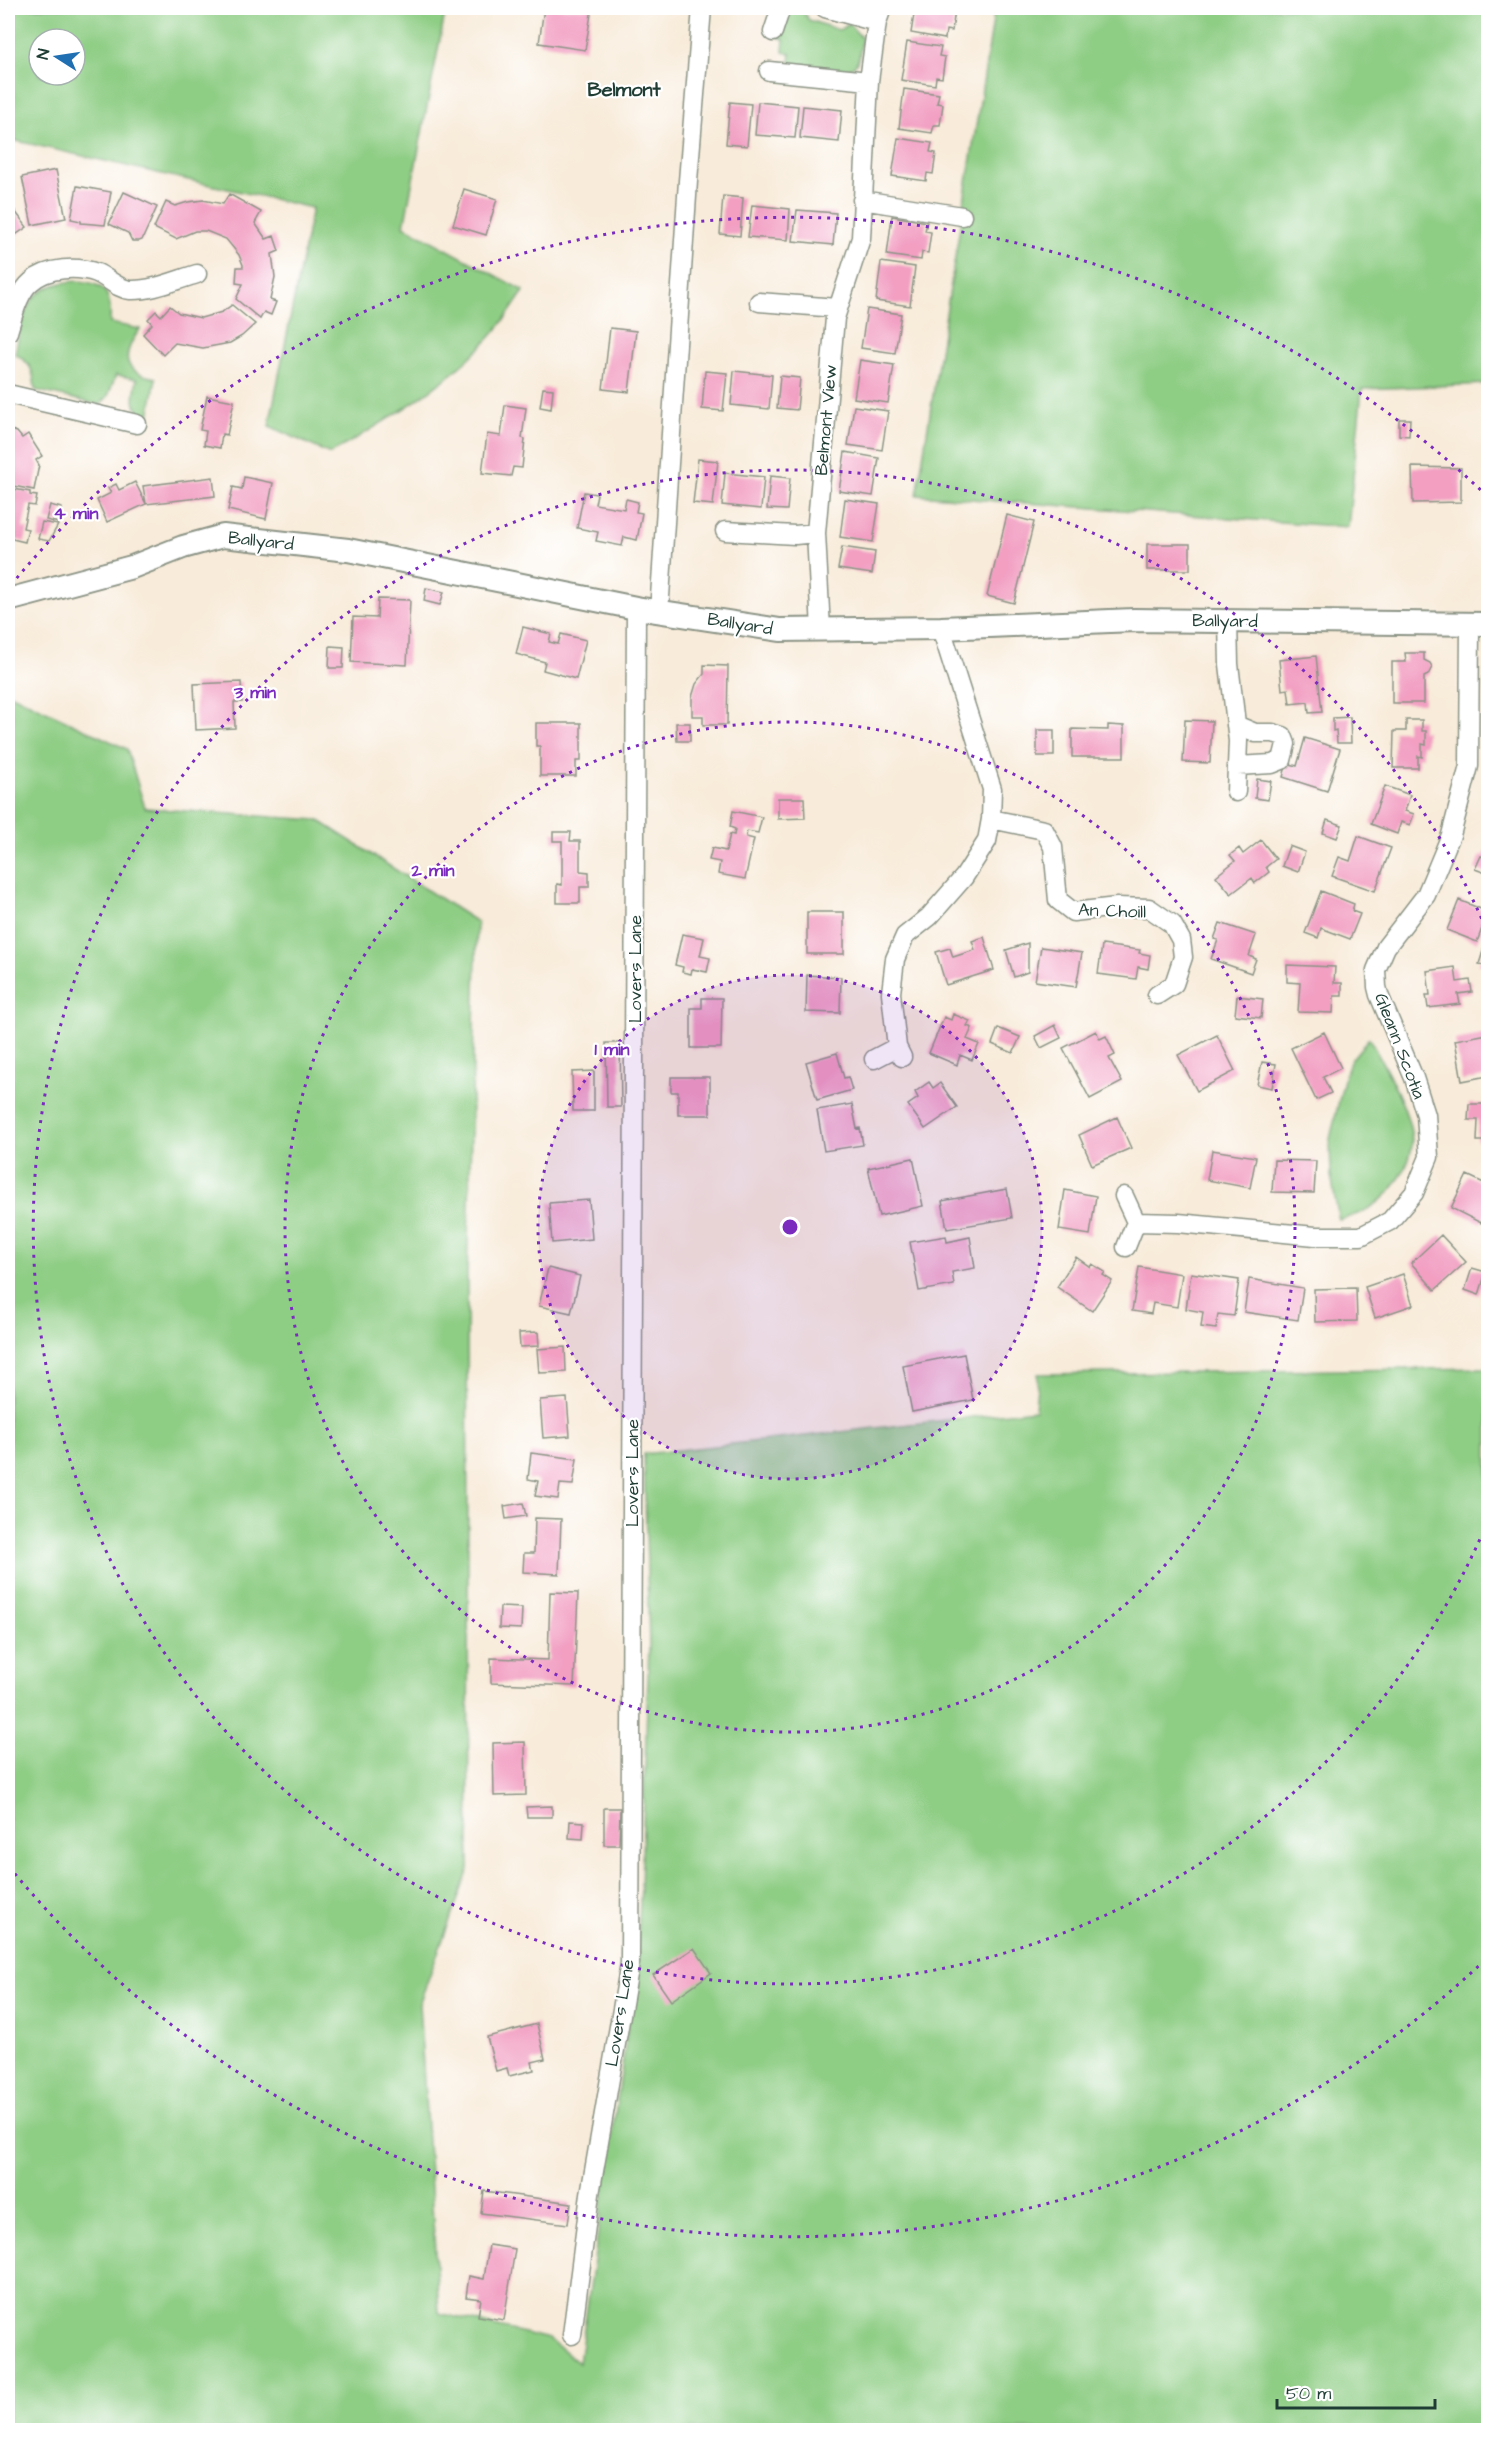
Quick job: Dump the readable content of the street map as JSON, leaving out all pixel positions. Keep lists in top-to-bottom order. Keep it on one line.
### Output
{"streets":{"street":["Belmont View","Ballyard","An Choill","Lovers Lane","Gleann Scotia"]},"crossings":[["Belmont View","Ballyard"],["Ballyard","Lovers Lane"],["Ballyard","Gleann Scotia"]],"districts":["Belmont"],"scale_bar":"50 m","north":"left","rings":["4 min","3 min","2 min","1 min"]}
